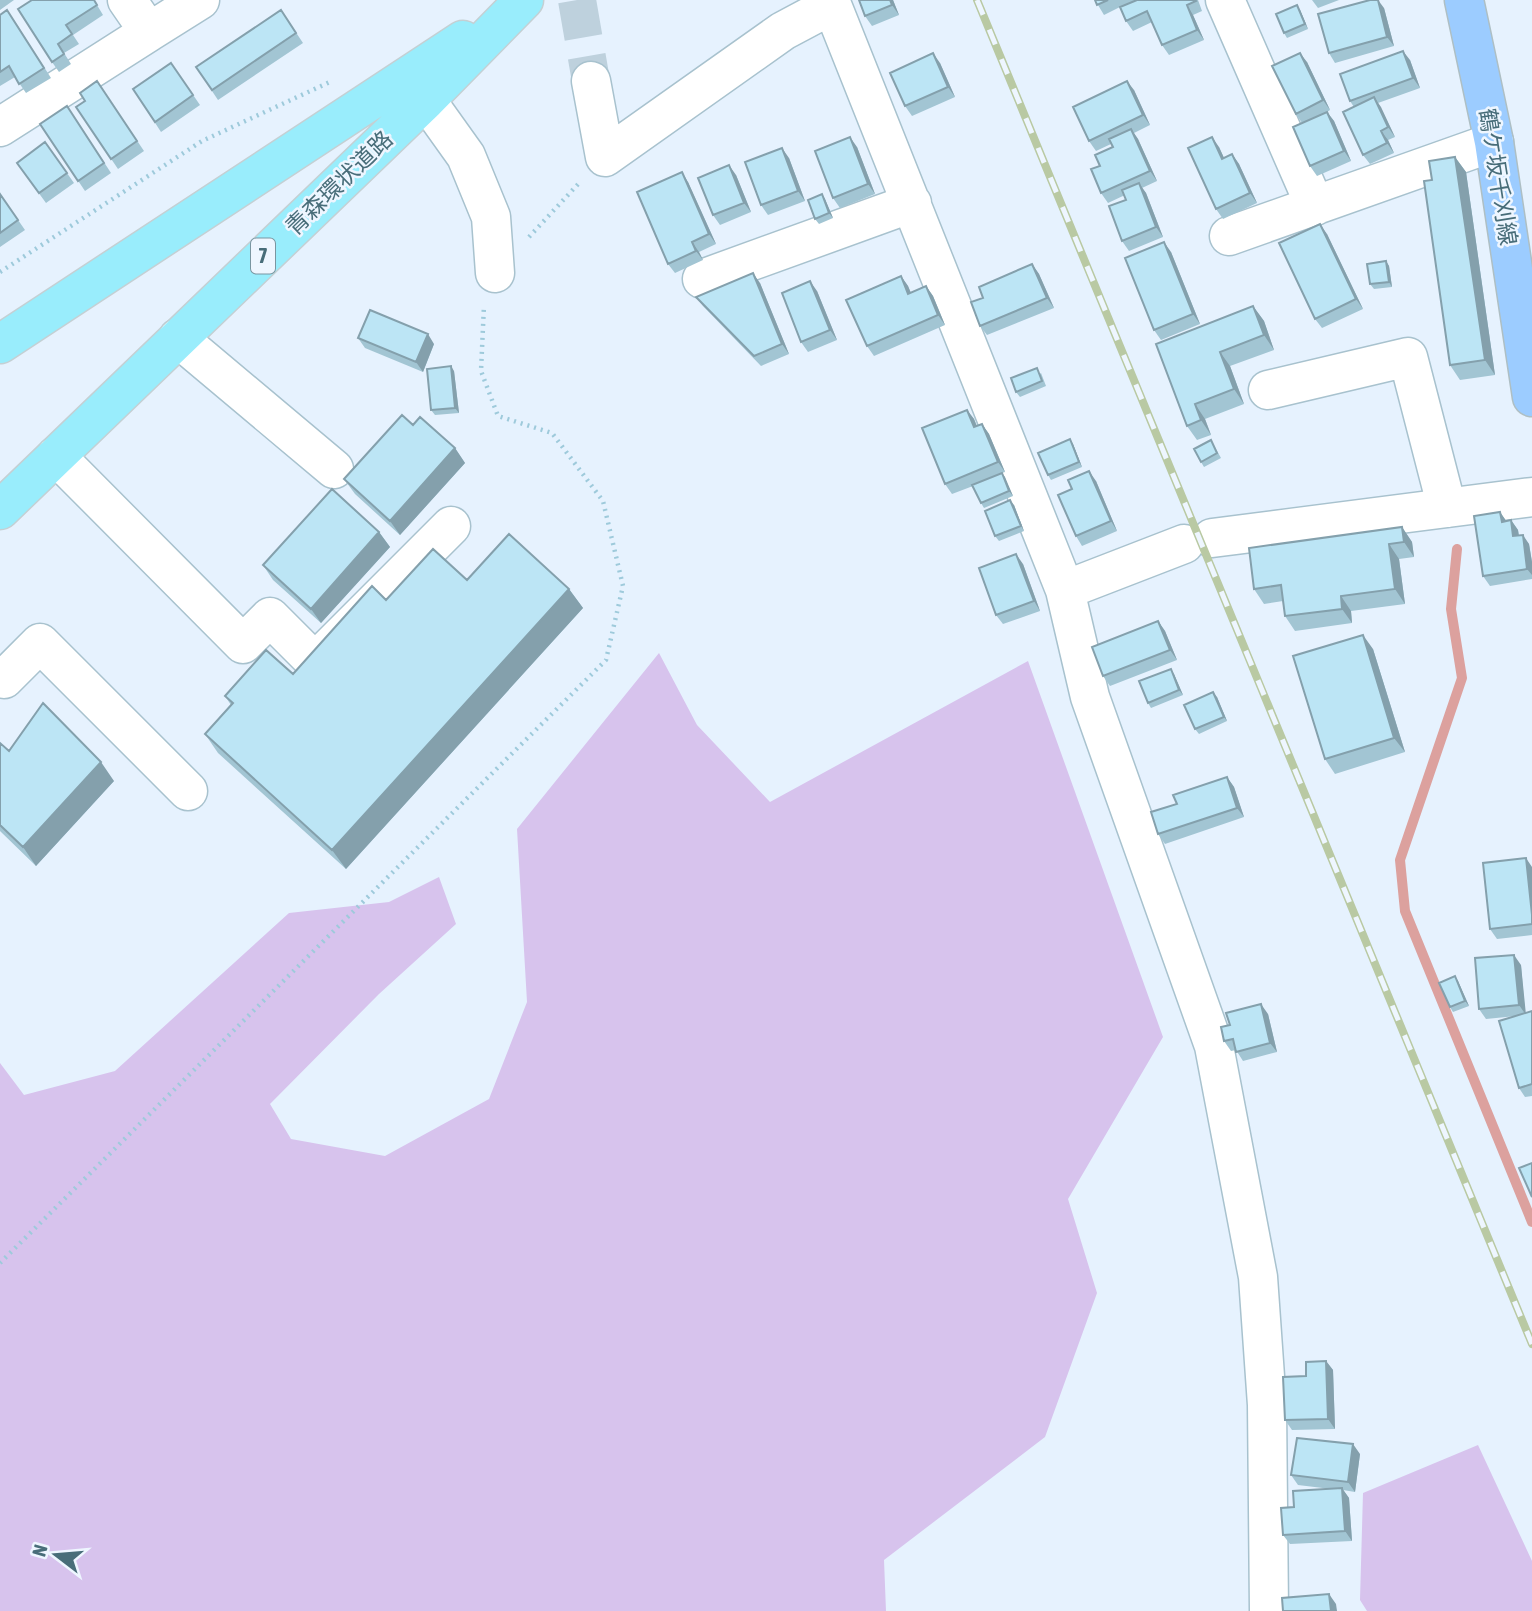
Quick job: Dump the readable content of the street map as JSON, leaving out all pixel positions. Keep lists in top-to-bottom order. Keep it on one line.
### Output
{"streets":{"highway":["青森環状道路","7"],"main road":["鶴ケ坂千刈線"]},"north":"left"}
